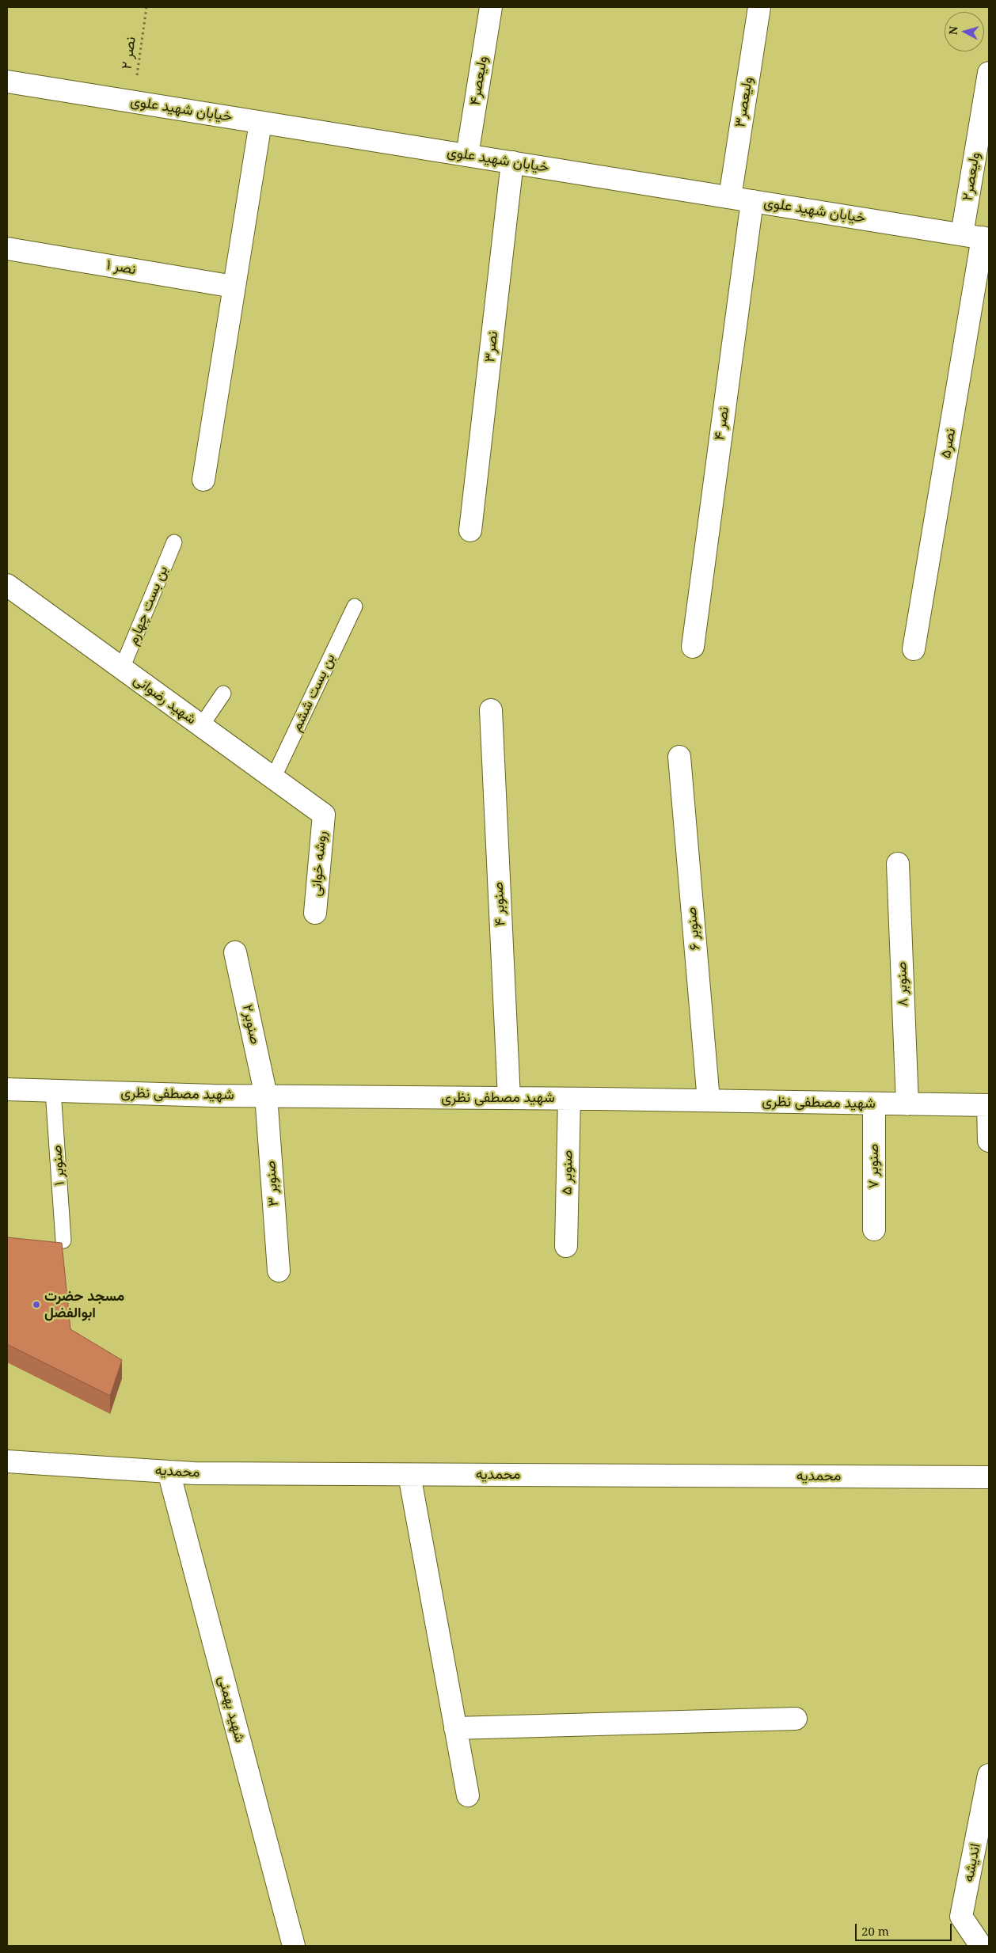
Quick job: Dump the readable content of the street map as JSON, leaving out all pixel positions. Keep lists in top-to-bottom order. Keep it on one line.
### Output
{"streets":{"street":["ولیعصر۴","ولیعصر۳","خیابان شهید علوی","ولیعصر۲","نصر ۱","نصر۳","نصر ۴","نصر۵","شهید رضوانی","روشه خوانی","صنوبر ۴","صنوبر ۶","صنوبر ۸","صنوبر۲","شهید مصطفی نظری","صنوبر ۷","صنوبر ۵","صنوبر ۳","محمدیه","شهید بهمنی","اندیشه"],"lane":["بن بست چهارم","بن بست ششم","صنوبر ۱"],"path":["نصر ۲"]},"crossings":[["نصر ۲","خیابان شهید علوی"],["ولیعصر۴","خیابان شهید علوی"],["ولیعصر۳","خیابان شهید علوی"],["خیابان شهید علوی","ولیعصر۲"],["خیابان شهید علوی","نصر۳"],["خیابان شهید علوی","نصر ۴"],["خیابان شهید علوی","نصر۵"],["ولیعصر۲","نصر۵"],["بن بست چهارم","شهید رضوانی"],["بن بست ششم","شهید رضوانی"],["شهید رضوانی","روشه خوانی"],["صنوبر ۴","شهید مصطفی نظری"],["صنوبر ۶","شهید مصطفی نظری"],["صنوبر ۸","شهید مصطفی نظری"],["صنوبر۲","شهید مصطفی نظری"],["صنوبر۲","صنوبر ۳"],["شهید مصطفی نظری","صنوبر ۱"],["شهید مصطفی نظری","صنوبر ۷"],["شهید مصطفی نظری","صنوبر ۵"],["شهید مصطفی نظری","صنوبر ۳"],["محمدیه","شهید بهمنی"]],"places":["مسجد حضرت ابوالفضل"],"scale_bar":"20 m","north":"left"}
